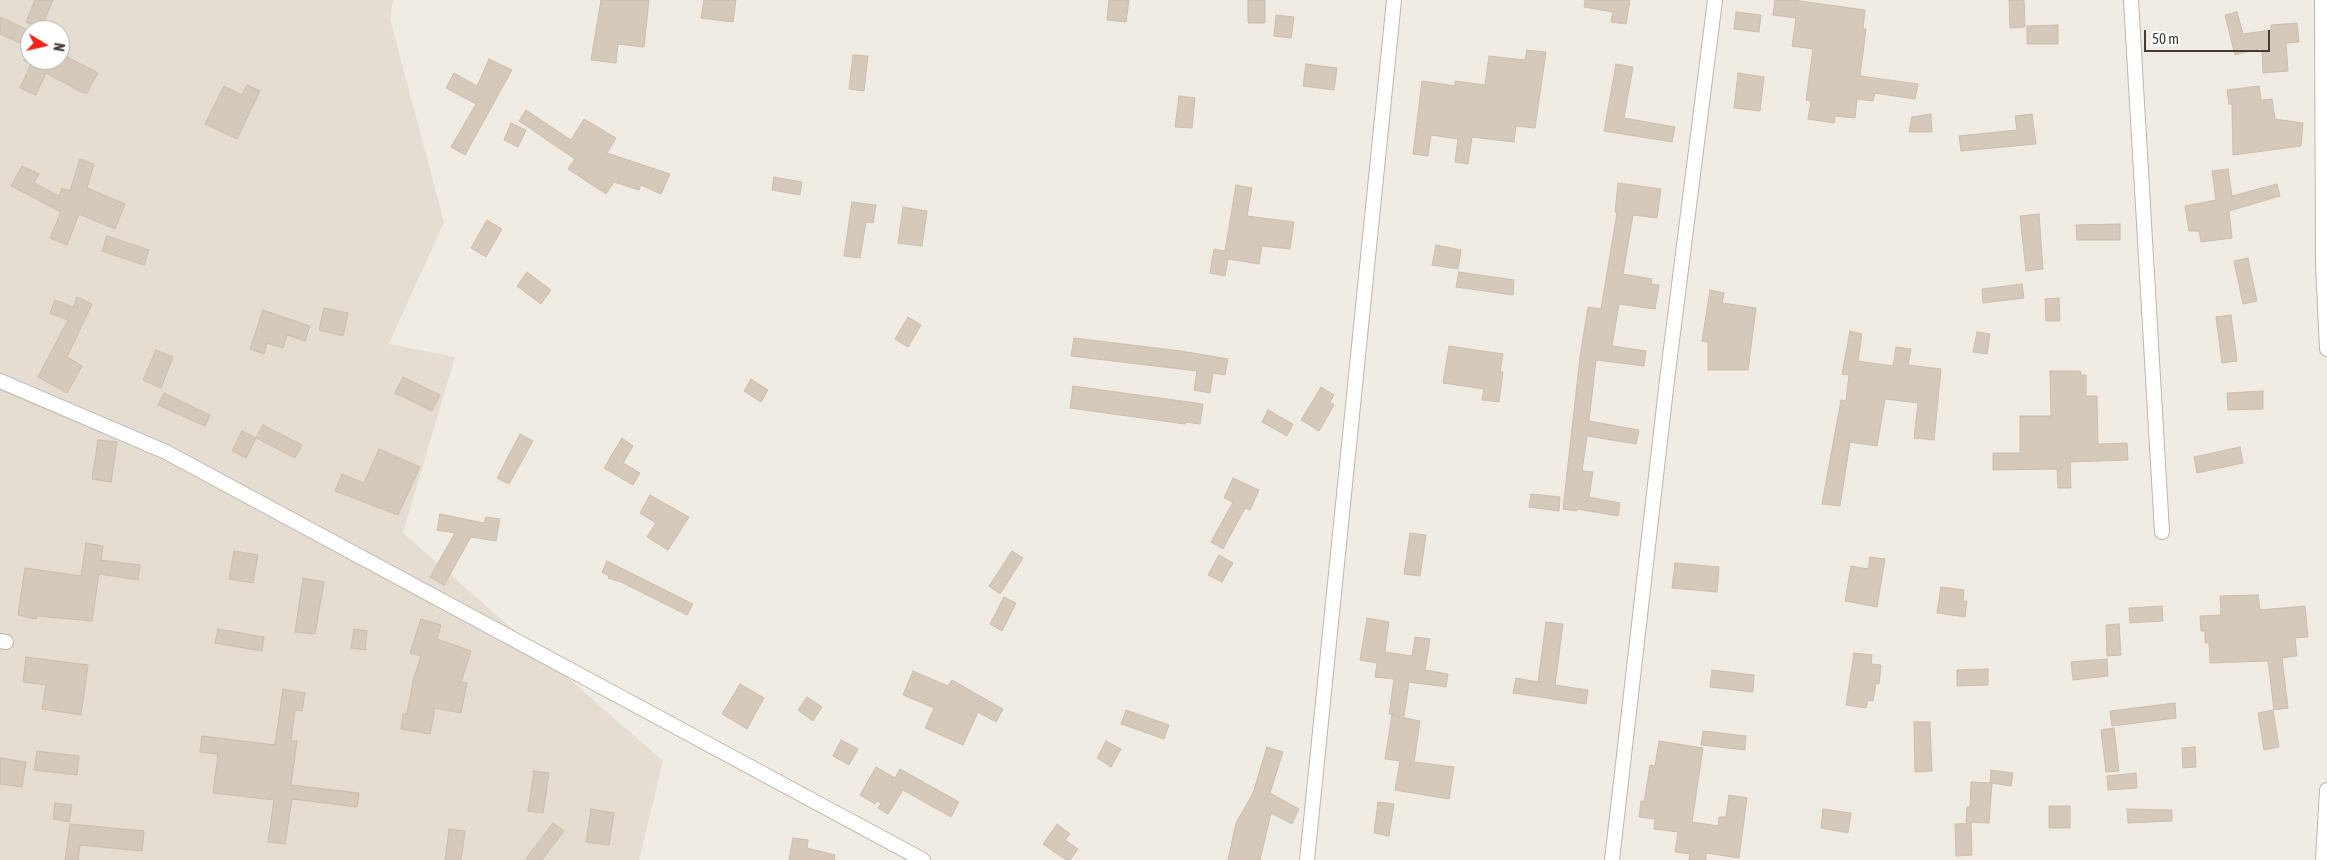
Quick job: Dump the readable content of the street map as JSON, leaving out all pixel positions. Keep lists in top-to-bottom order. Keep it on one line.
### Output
{"scale_bar":"50 m","north":"right"}
